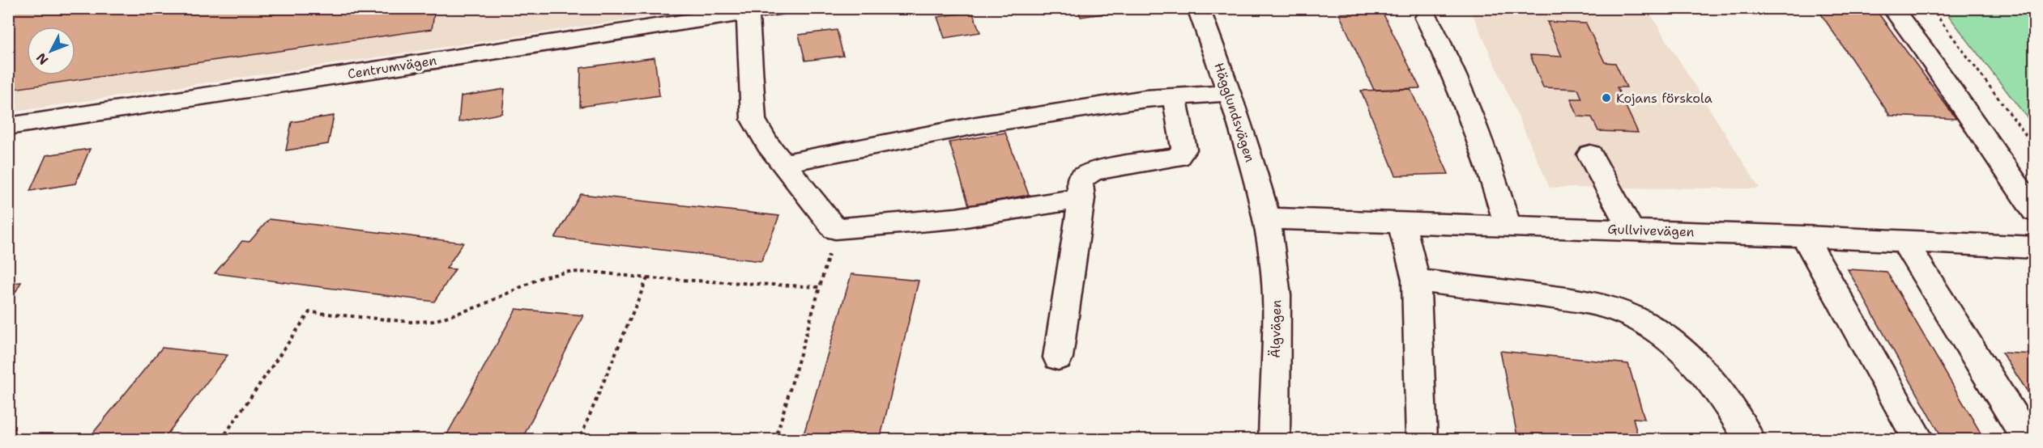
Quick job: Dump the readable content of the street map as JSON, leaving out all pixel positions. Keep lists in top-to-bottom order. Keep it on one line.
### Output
{"streets":{"street":["Centrumvägen","Hägglundsvägen","Gullvivevägen","Älgvägen"]},"crossings":[["Hägglundsvägen","Gullvivevägen"],["Hägglundsvägen","Älgvägen"],["Gullvivevägen","Älgvägen"]],"places":["Kojans förskola"],"north":"bottom left"}
